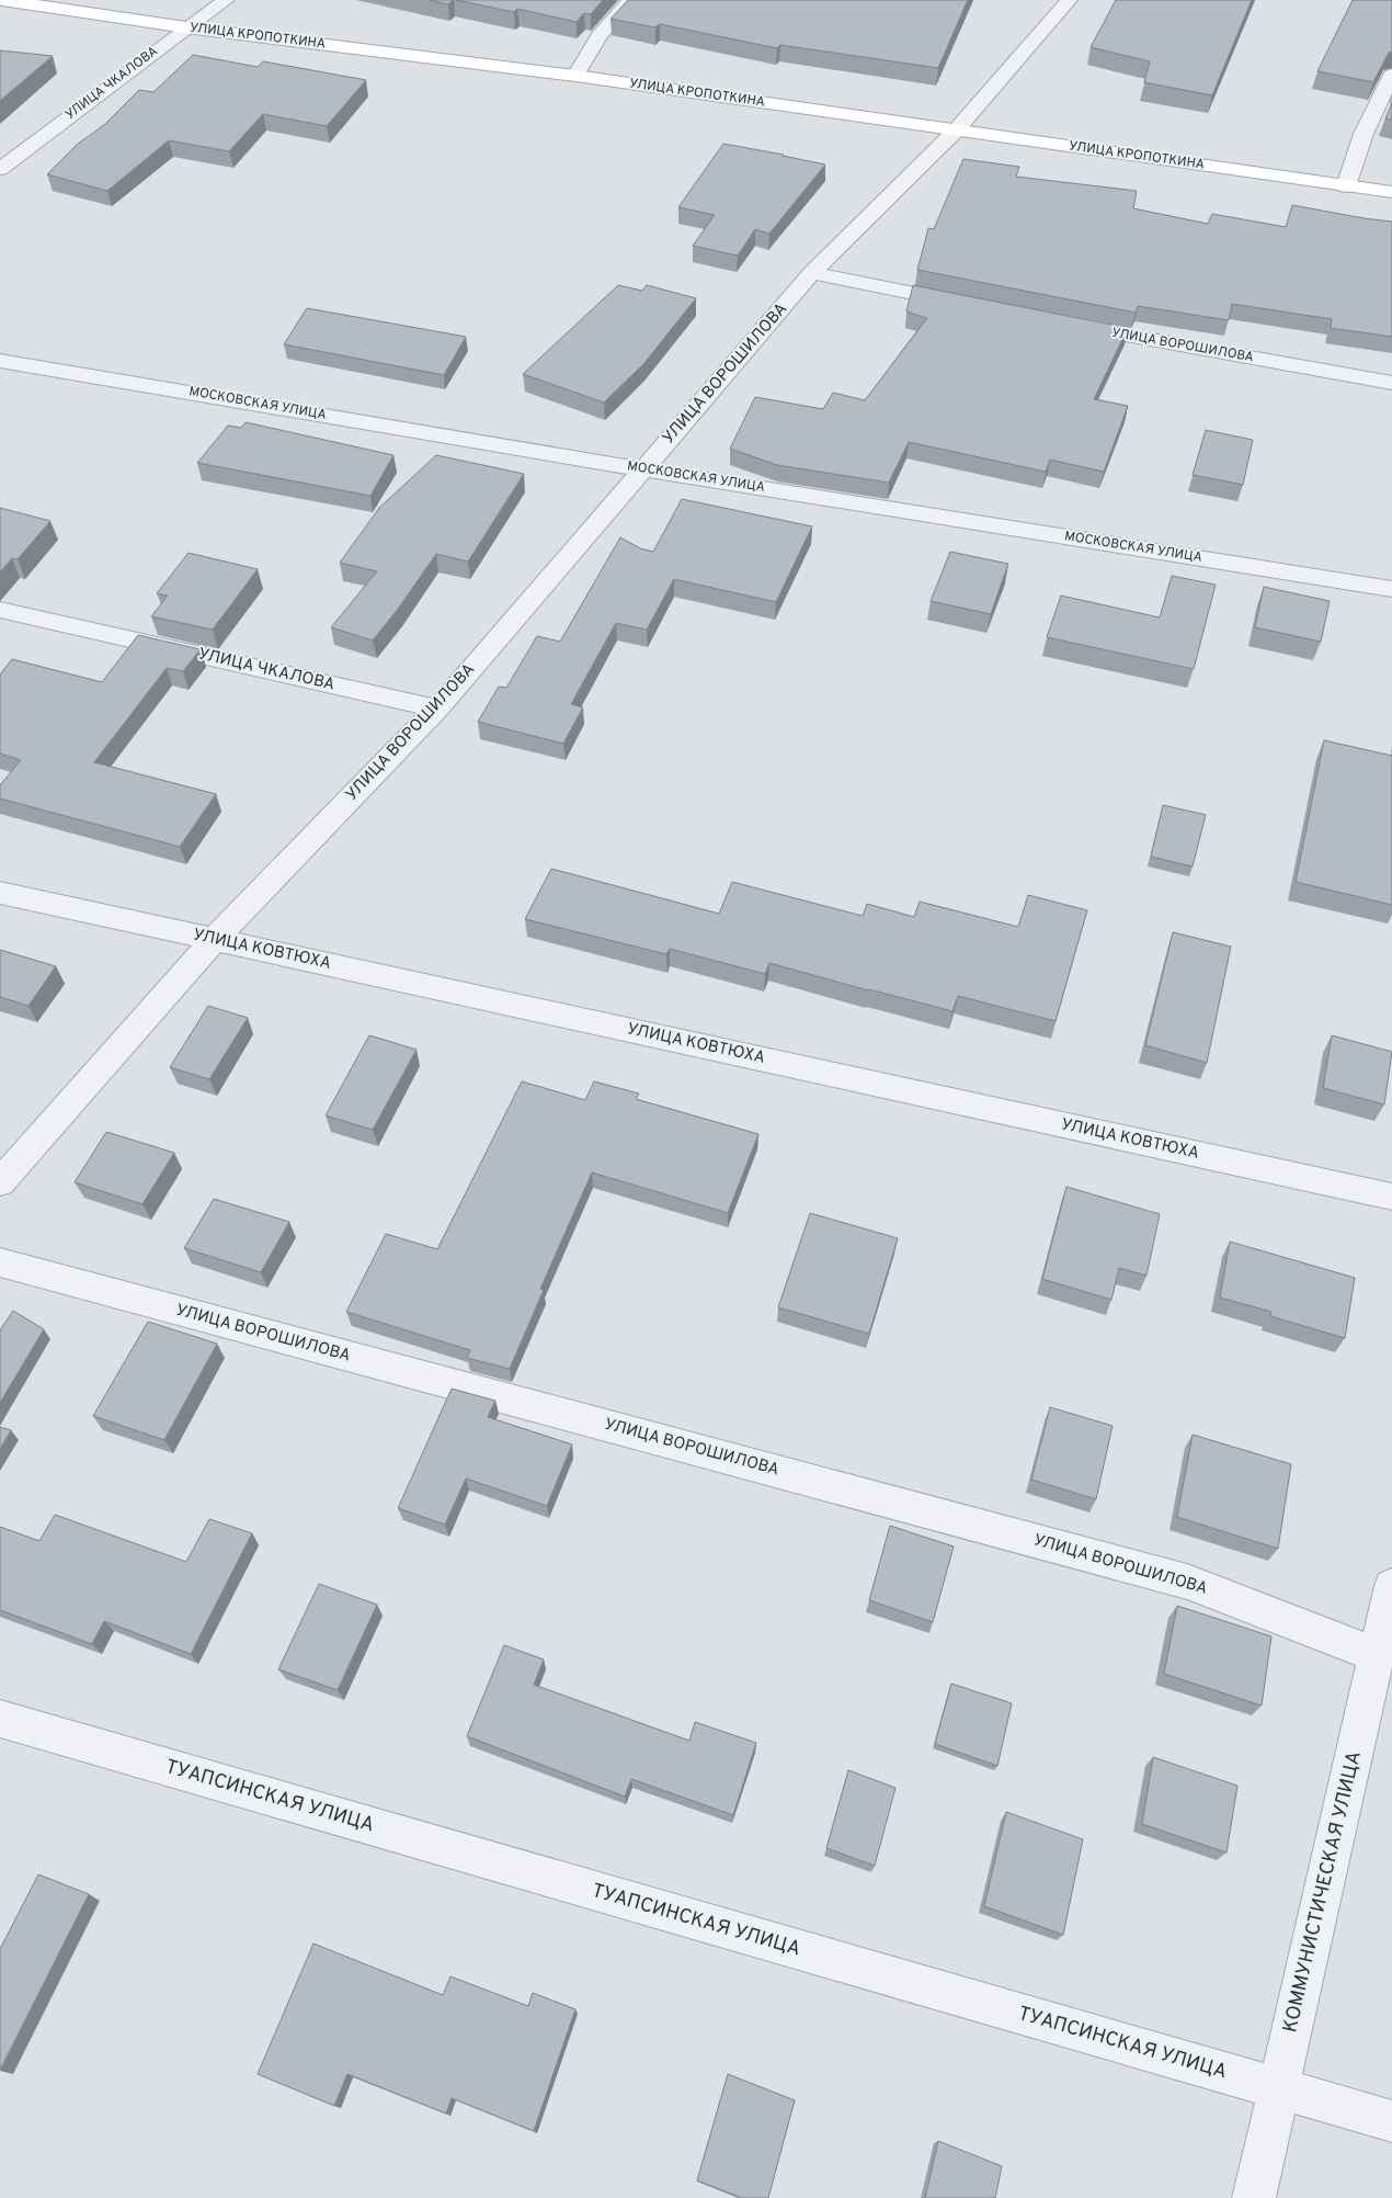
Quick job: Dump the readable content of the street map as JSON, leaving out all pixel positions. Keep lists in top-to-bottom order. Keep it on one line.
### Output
{"streets":{"main road":["УЛИЦА КРОПОТКИНА"],"street":["УЛИЦА ЧКАЛОВА","УЛИЦА ВОРОШИЛОВА","МОСКОВСКАЯ УЛИЦА","УЛИЦА КОВТЮХА","ТУАПСИНСКАЯ УЛИЦА","КОММУНИСТИЧЕСКАЯ УЛИЦА"]},"crossings":[["УЛИЦА КРОПОТКИНА","УЛИЦА ЧКАЛОВА"],["УЛИЦА КРОПОТКИНА","УЛИЦА ВОРОШИЛОВА"],["УЛИЦА ЧКАЛОВА","УЛИЦА ВОРОШИЛОВА"],["УЛИЦА ВОРОШИЛОВА","МОСКОВСКАЯ УЛИЦА"],["УЛИЦА ВОРОШИЛОВА","УЛИЦА КОВТЮХА"],["УЛИЦА ВОРОШИЛОВА","КОММУНИСТИЧЕСКАЯ УЛИЦА"],["ТУАПСИНСКАЯ УЛИЦА","КОММУНИСТИЧЕСКАЯ УЛИЦА"]]}
